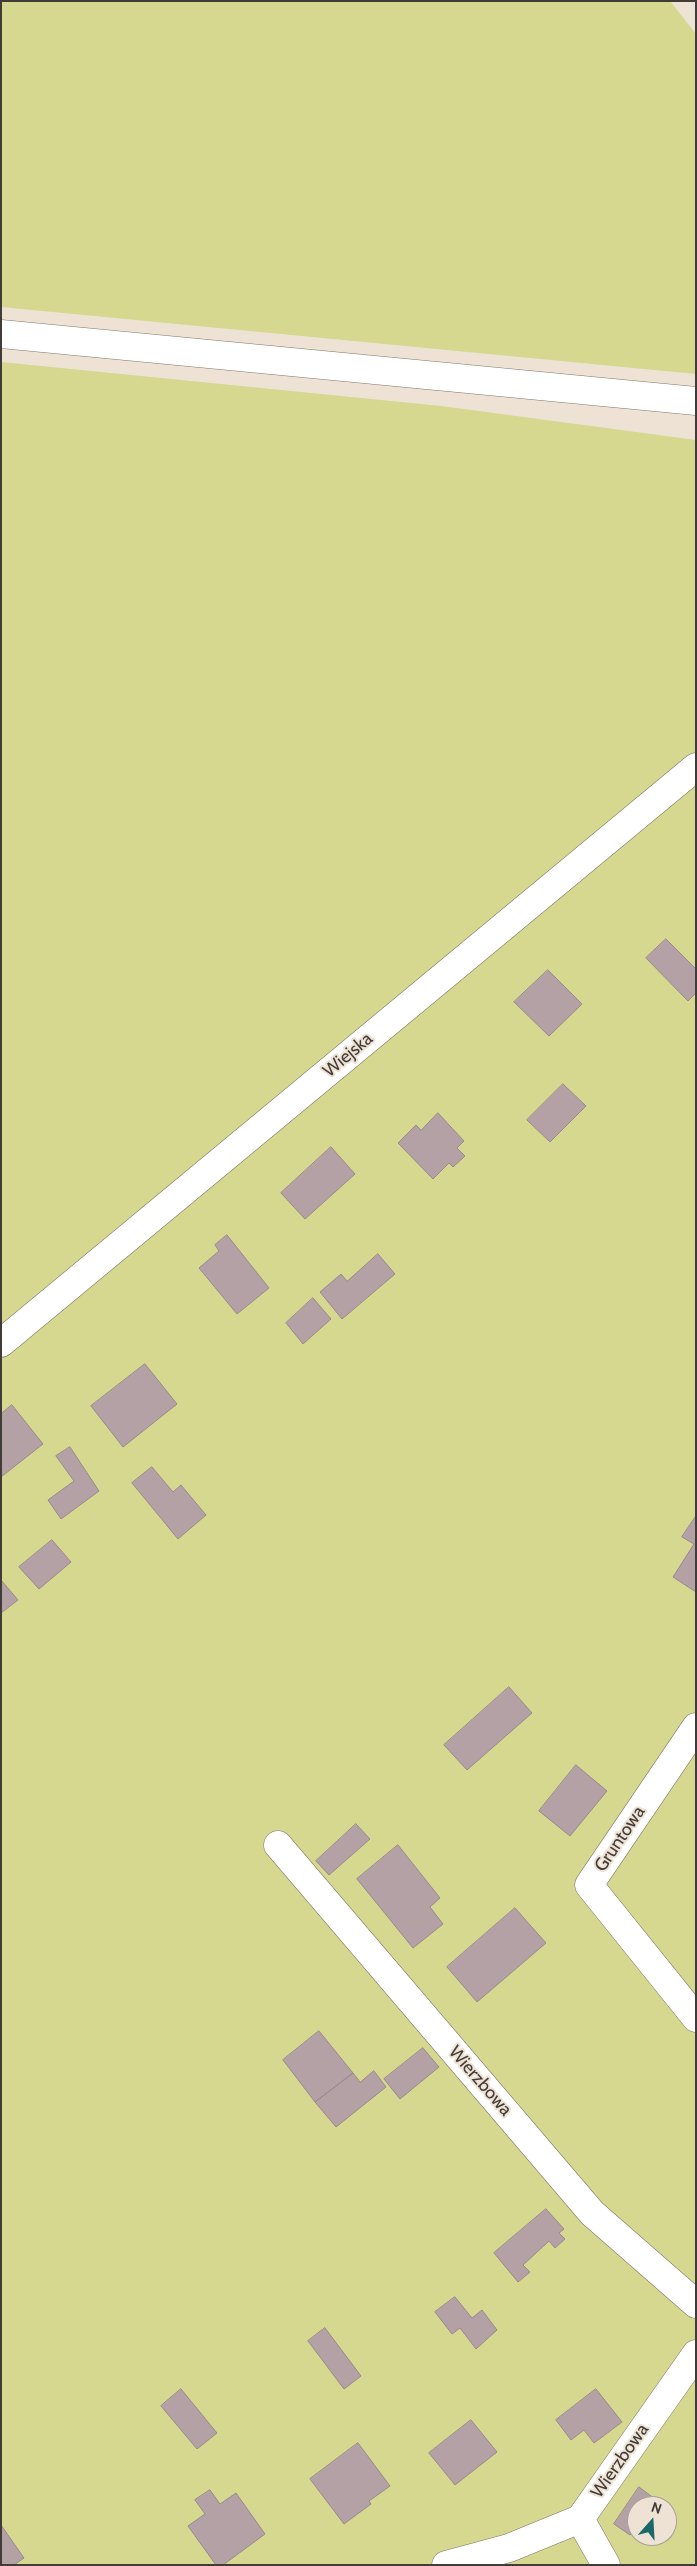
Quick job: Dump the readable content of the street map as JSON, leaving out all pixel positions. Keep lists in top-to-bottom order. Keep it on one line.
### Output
{"streets":{"street":["Wiejska","Gruntowa","Wierzbowa"]},"north":"top"}
